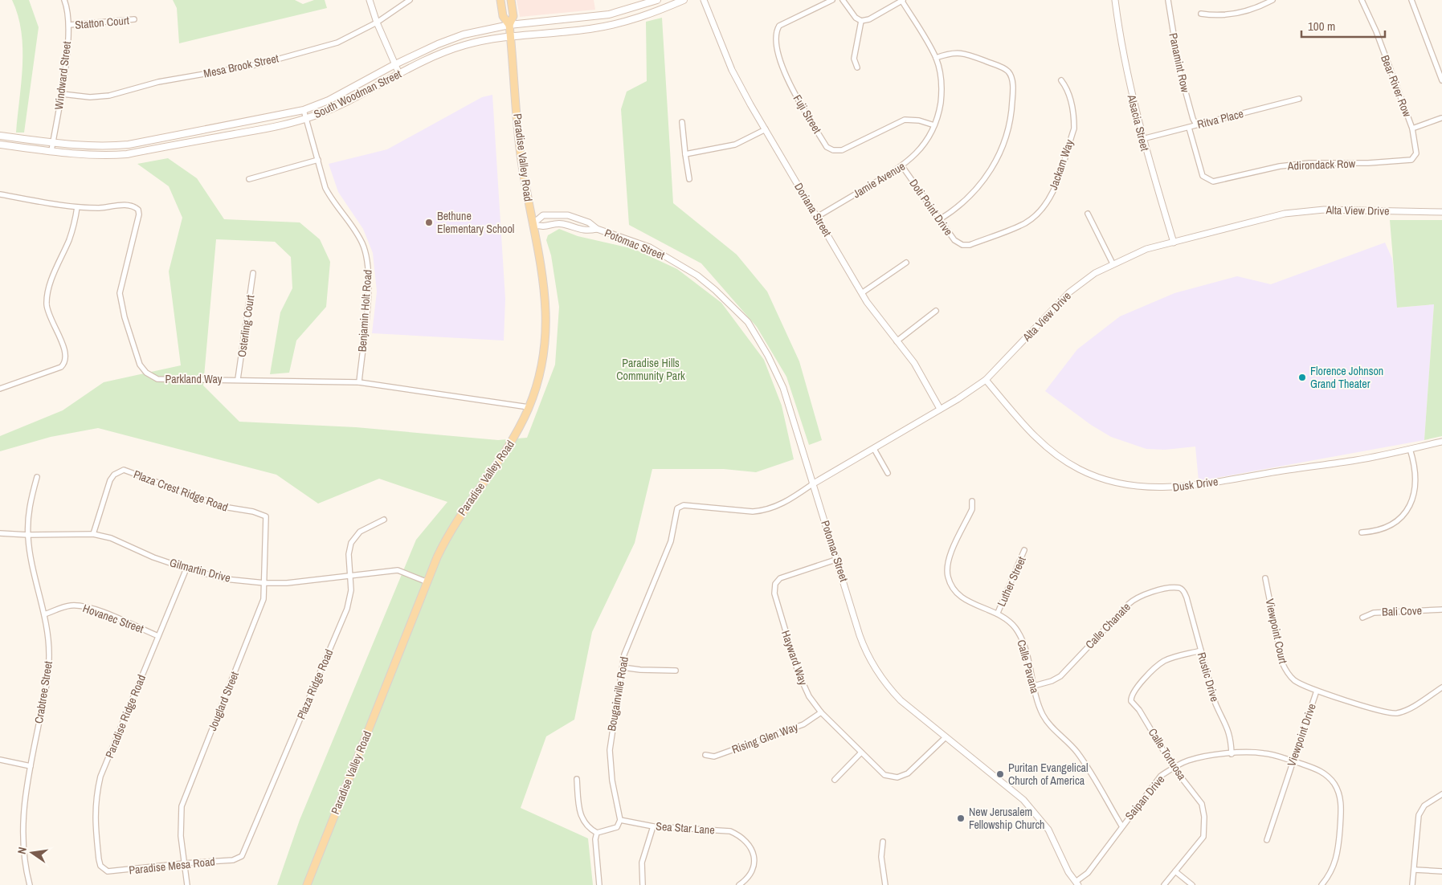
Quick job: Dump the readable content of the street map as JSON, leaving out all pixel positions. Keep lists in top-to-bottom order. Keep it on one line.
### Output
{"streets":{"main road":["South Woodman Street","Paradise Valley Road"],"street":["Statton Court","Panamint Row","Mesa Brook Street","Windward Street","Bear River Row","Fuji Street","Ritva Place","Alsacia Street","Jackam Way","Adirondack Row","Jamie Avenue","Doti Point Drive","Doriana Street","Alta View Drive","Potomac Street","Benjamin Holt Road","Osterling Court","Parkland Way","Dusk Drive","Plaza Crest Ridge Road","Gilmartin Drive","Luther Street","Bali Cove","Hovanec Street","Calle Chanate","Viewpoint Court","Hayward Way","Calle Pavana","Rustic Drive","Plaza Ridge Road","Crabtree Street","Bougainville Road","Jouglard Street","Paradise Ridge Road","Viewpoint Drive","Rising Glen Way","Calle Tortuosa","Saipan Drive","Sea Star Lane","Paradise Mesa Road"]},"crossings":[["Statton Court","Windward Street"],["Panamint Row","Ritva Place"],["Mesa Brook Street","Windward Street"],["Windward Street","South Woodman Street"],["Bear River Row","Adirondack Row"],["South Woodman Street","Paradise Valley Road"],["South Woodman Street","Benjamin Holt Road"],["Fuji Street","Jamie Avenue"],["Ritva Place","Alsacia Street"],["Ritva Place","Adirondack Row"],["Alsacia Street","Alta View Drive"],["Paradise Valley Road","Potomac Street"],["Paradise Valley Road","Parkland Way"],["Paradise Valley Road","Gilmartin Drive"],["Jackam Way","Doti Point Drive"],["Jamie Avenue","Doti Point Drive"],["Jamie Avenue","Doriana Street"],["Doriana Street","Alta View Drive"],["Alta View Drive","Potomac Street"],["Alta View Drive","Dusk Drive"],["Alta View Drive","Bougainville Road"],["Potomac Street","Hayward Way"],["Potomac Street","Saipan Drive"],["Benjamin Holt Road","Parkland Way"],["Osterling Court","Parkland Way"],["Plaza Crest Ridge Road","Gilmartin Drive"],["Plaza Crest Ridge Road","Jouglard Street"],["Gilmartin Drive","Plaza Ridge Road"],["Gilmartin Drive","Crabtree Street"],["Gilmartin Drive","Jouglard Street"],["Gilmartin Drive","Paradise Ridge Road"],["Luther Street","Calle Pavana"],["Hovanec Street","Crabtree Street"],["Hovanec Street","Paradise Ridge Road"],["Calle Chanate","Calle Pavana"],["Calle Chanate","Rustic Drive"],["Viewpoint Court","Viewpoint Drive"],["Hayward Way","Rising Glen Way"],["Calle Pavana","Saipan Drive"],["Rustic Drive","Calle Tortuosa"],["Rustic Drive","Saipan Drive"],["Plaza Ridge Road","Paradise Mesa Road"],["Bougainville Road","Sea Star Lane"],["Jouglard Street","Paradise Mesa Road"],["Paradise Ridge Road","Paradise Mesa Road"],["Viewpoint Drive","Saipan Drive"],["Calle Tortuosa","Saipan Drive"]],"parks":["Paradise Hills Community Park"],"places":["Bethune Elementary School","Florence Johnson Grand Theater","Puritan Evangelical Church of America","New Jerusalem Fellowship Church"],"scale_bar":"100 m","north":"left"}
